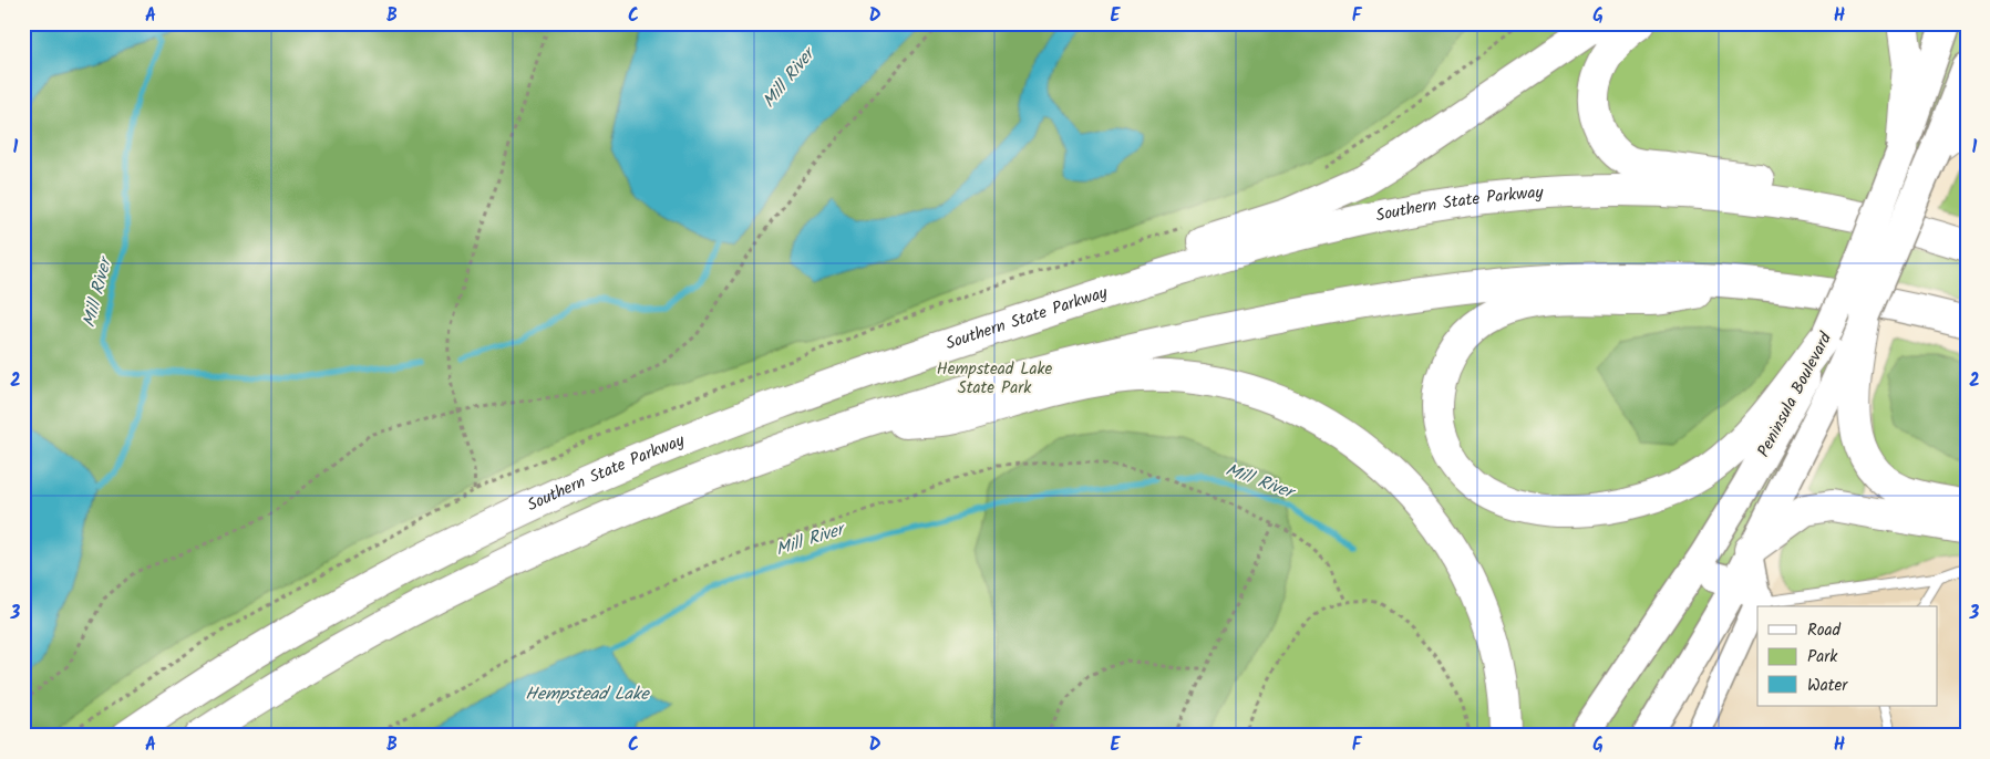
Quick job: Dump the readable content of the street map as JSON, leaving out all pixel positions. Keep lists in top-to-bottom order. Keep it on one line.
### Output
{"streets":{"highway":["Southern State Parkway"],"main road":["Peninsula Boulevard"]},"water":["Mill River","Hempstead Lake"],"parks":["Hempstead Lake State Park"],"legend":["Road","Park","Water"],"grid":{"columns":["A","B","C","D","E","F","G","H"],"rows":["1","2","3"]}}
